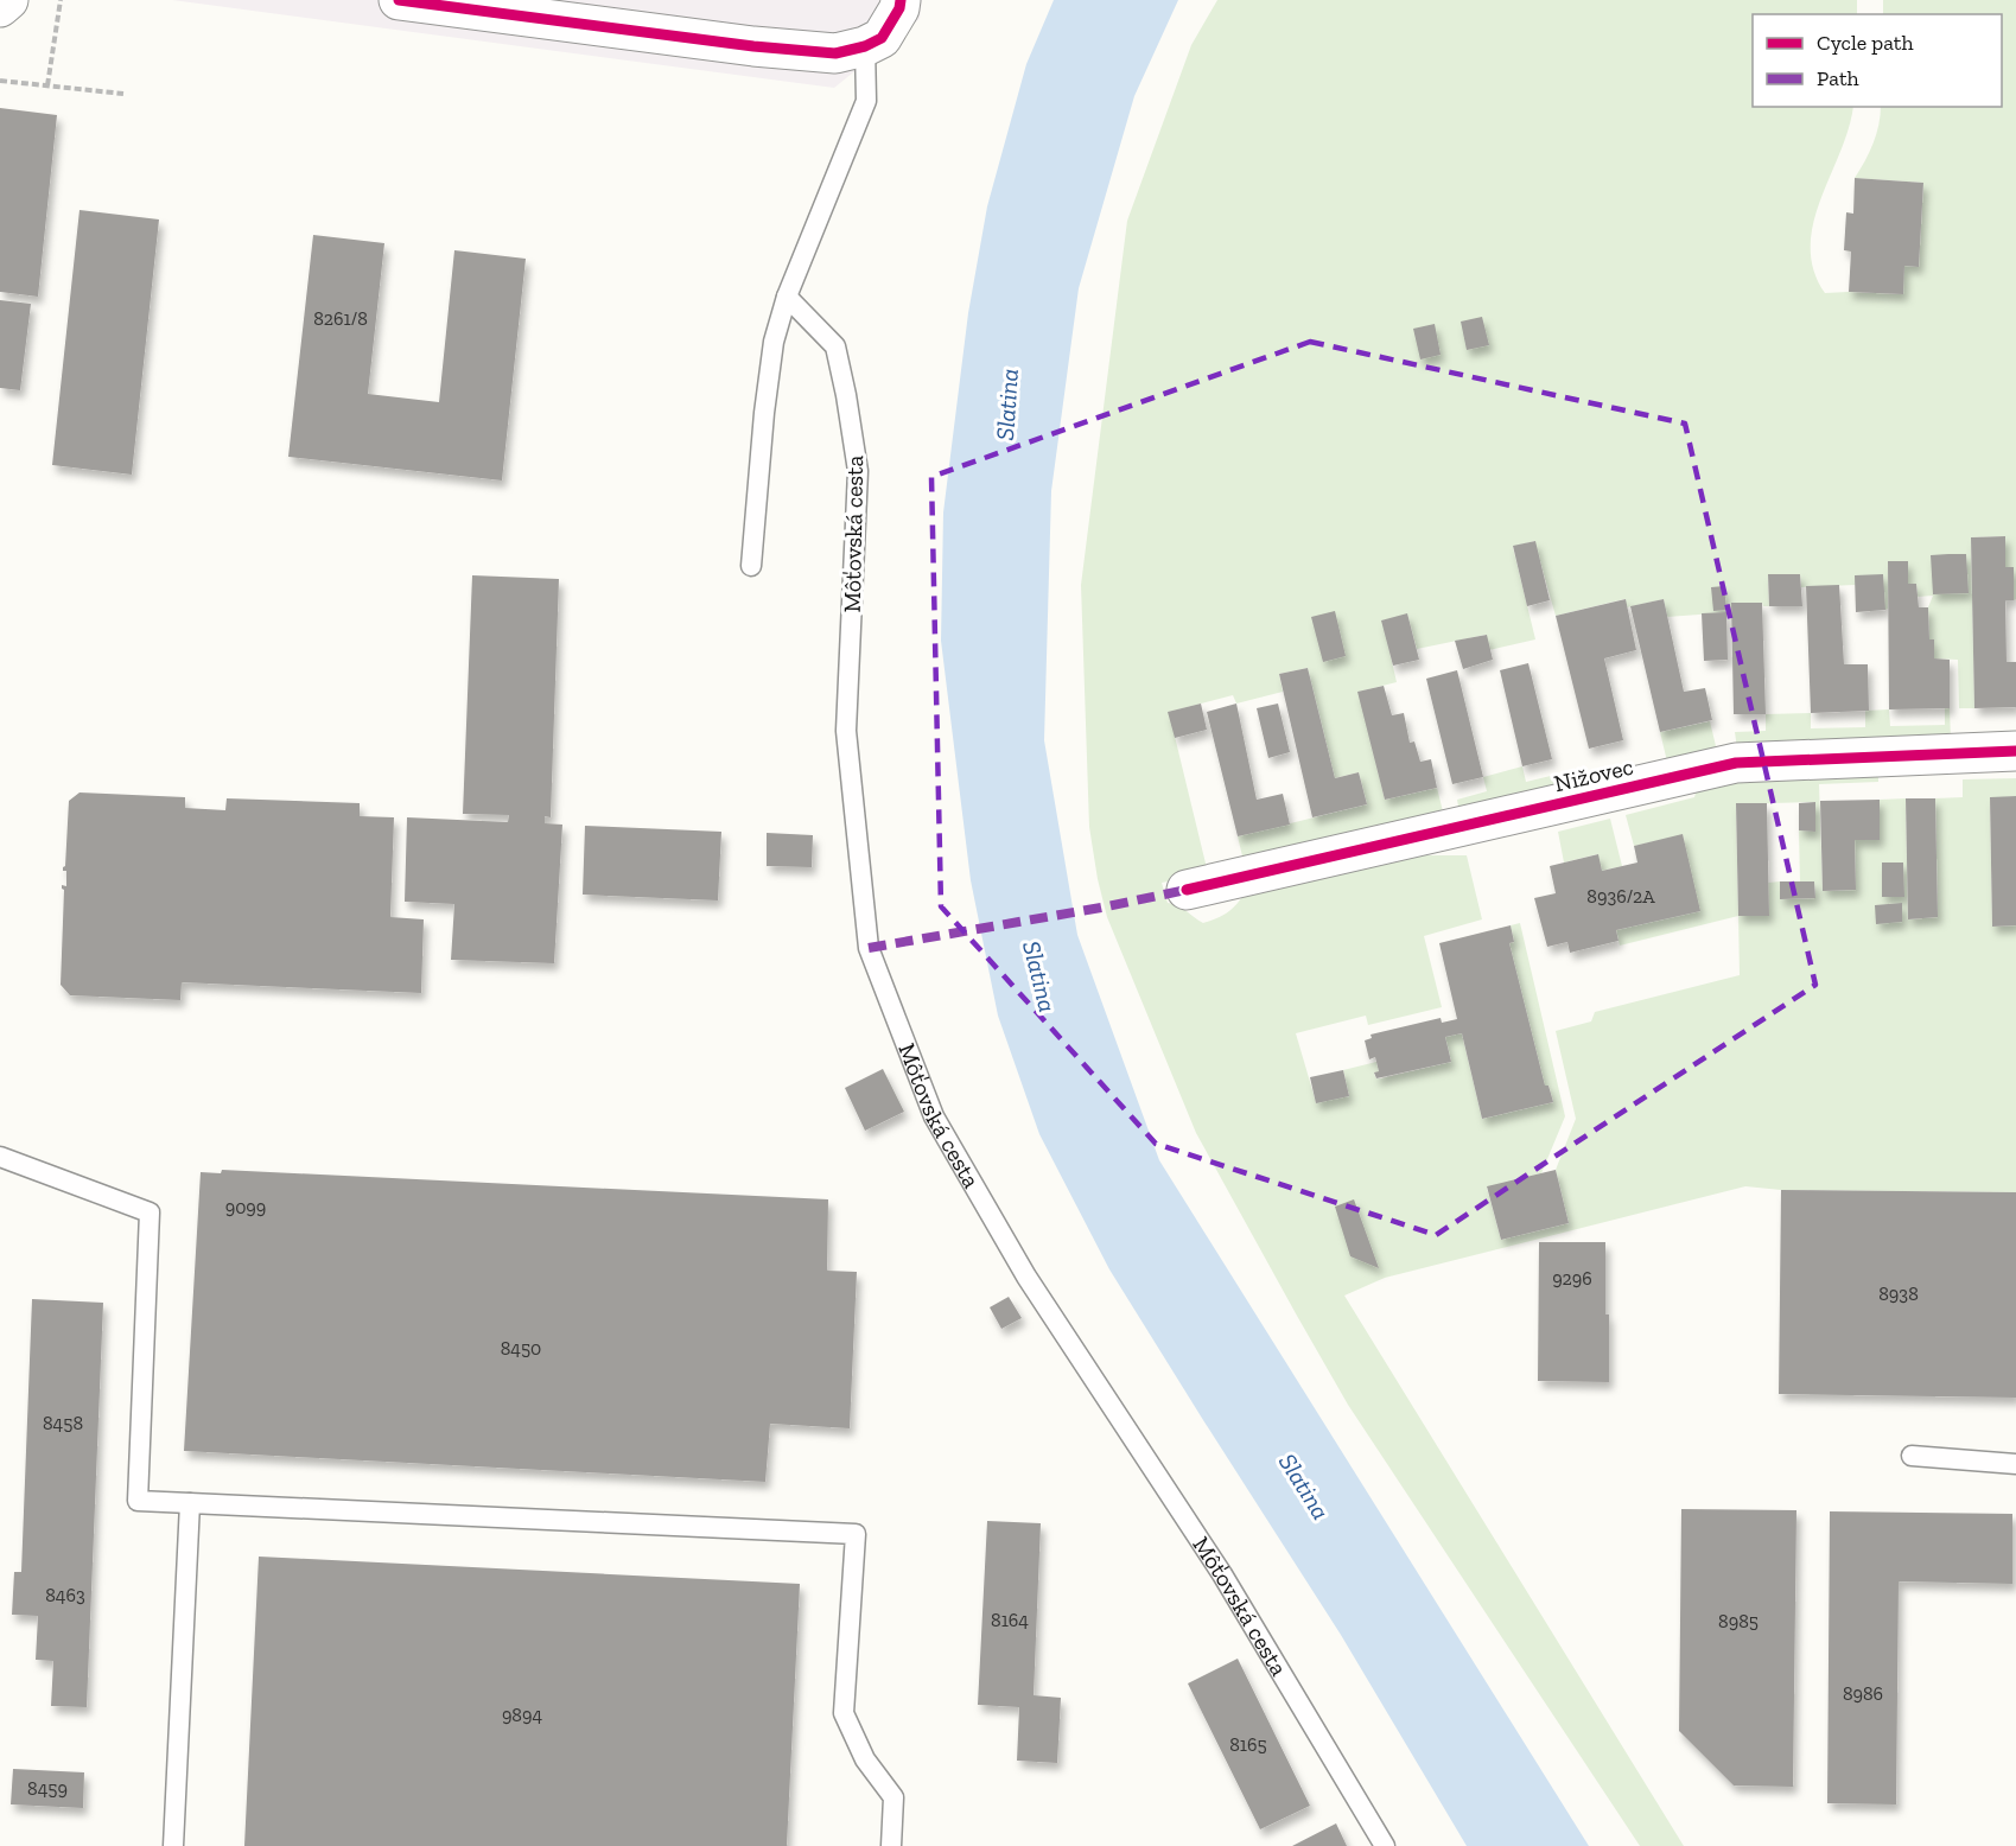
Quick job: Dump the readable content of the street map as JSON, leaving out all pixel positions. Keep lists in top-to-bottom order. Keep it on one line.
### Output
{"streets":{"street":["Nižovec"],"lane":["Môťovská cesta"]},"water":["Slatina"],"house_numbers":["8261/8","8936/2A","9099","9296","8938","8450","8458","8463","8164","8985","8986","9894","8165","8459"],"legend":["Cycle path","Path"]}
